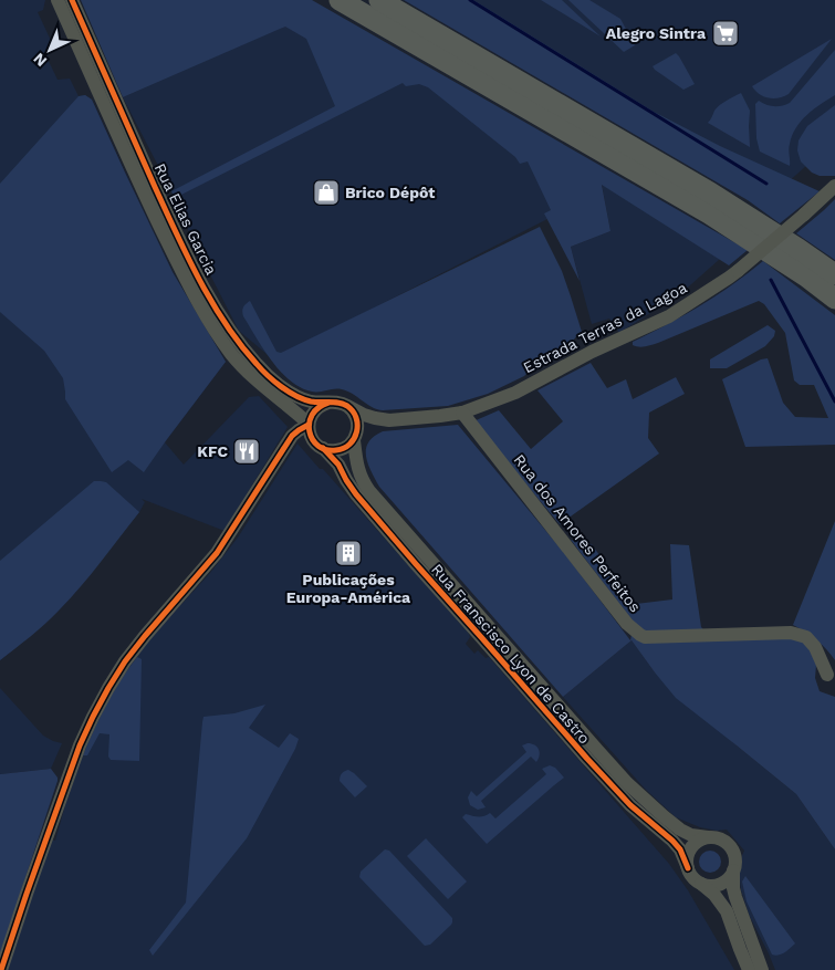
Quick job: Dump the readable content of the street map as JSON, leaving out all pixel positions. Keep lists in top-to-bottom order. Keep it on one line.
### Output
{"streets":{"street":["Rua Elias Garcia","Estrada Terras da Lagoa","Rua dos Amores Perfeitos","Rua Franscisco Lyon de Castro"]},"crossings":[["Rua Elias Garcia","Estrada Terras da Lagoa"],["Rua Elias Garcia","Rua Franscisco Lyon de Castro"],["Estrada Terras da Lagoa","Rua dos Amores Perfeitos"],["Estrada Terras da Lagoa","Rua Franscisco Lyon de Castro"]],"places":{"supermarket":["Alegro Sintra"],"shop":["Brico Dépôt"],"restaurant":["KFC"],"building":["Publicações Europa-América"]},"north":"bottom left"}
